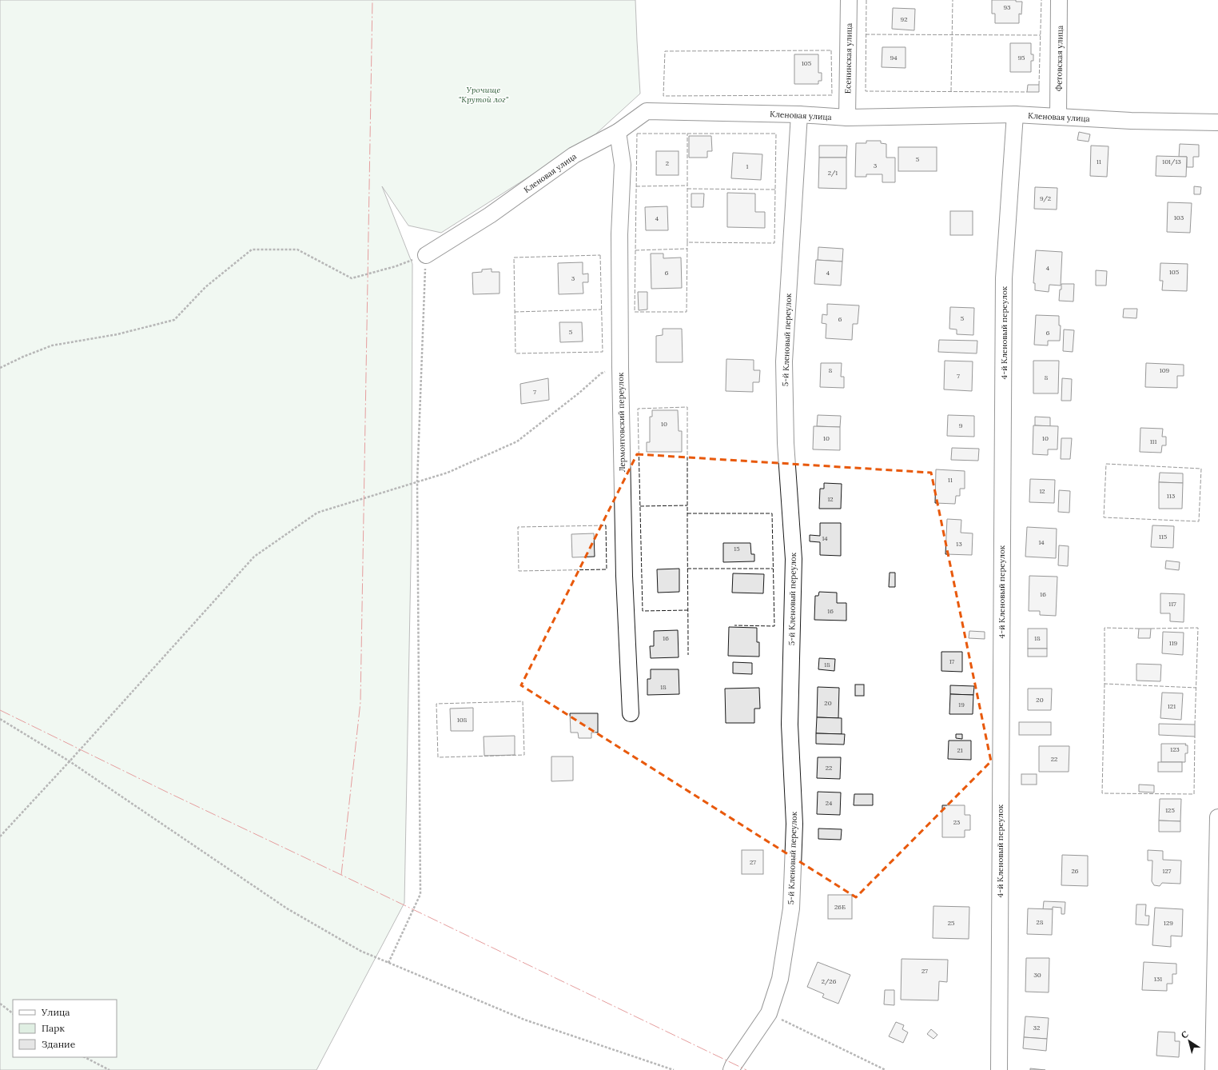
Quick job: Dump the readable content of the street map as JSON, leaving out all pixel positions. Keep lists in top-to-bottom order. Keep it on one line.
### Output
{"streets":{"street":["Есенинская улица","Фетовская улица","Кленовая улица","4-й Кленовый переулок","5-й Кленовый переулок","Лермонтовский переулок"]},"crossings":[["Есенинская улица","Кленовая улица"],["Фетовская улица","Кленовая улица"],["Кленовая улица","4-й Кленовый переулок"],["Кленовая улица","5-й Кленовый переулок"],["Кленовая улица","Лермонтовский переулок"]],"parks":["Урочище \"Крутой лог\""],"house_numbers":["93","92","94","95","105","5","11","101/13","2","3","1","2/1","9/2","103","4","4","105","6","4","3","5","6","5","6","8","109","7","8","7","10","9","10","10","111","11","12","113","12","115","14","14","13","15","16","117","16","16","18","119","17","18","18","20","20","19","121","108","123","21","22","22","24","125","23","27","26","127","26Б","28","25","129","27","30","131","2/26","32"],"legend":["Улица","Парк","Здание"],"north":"top left"}
